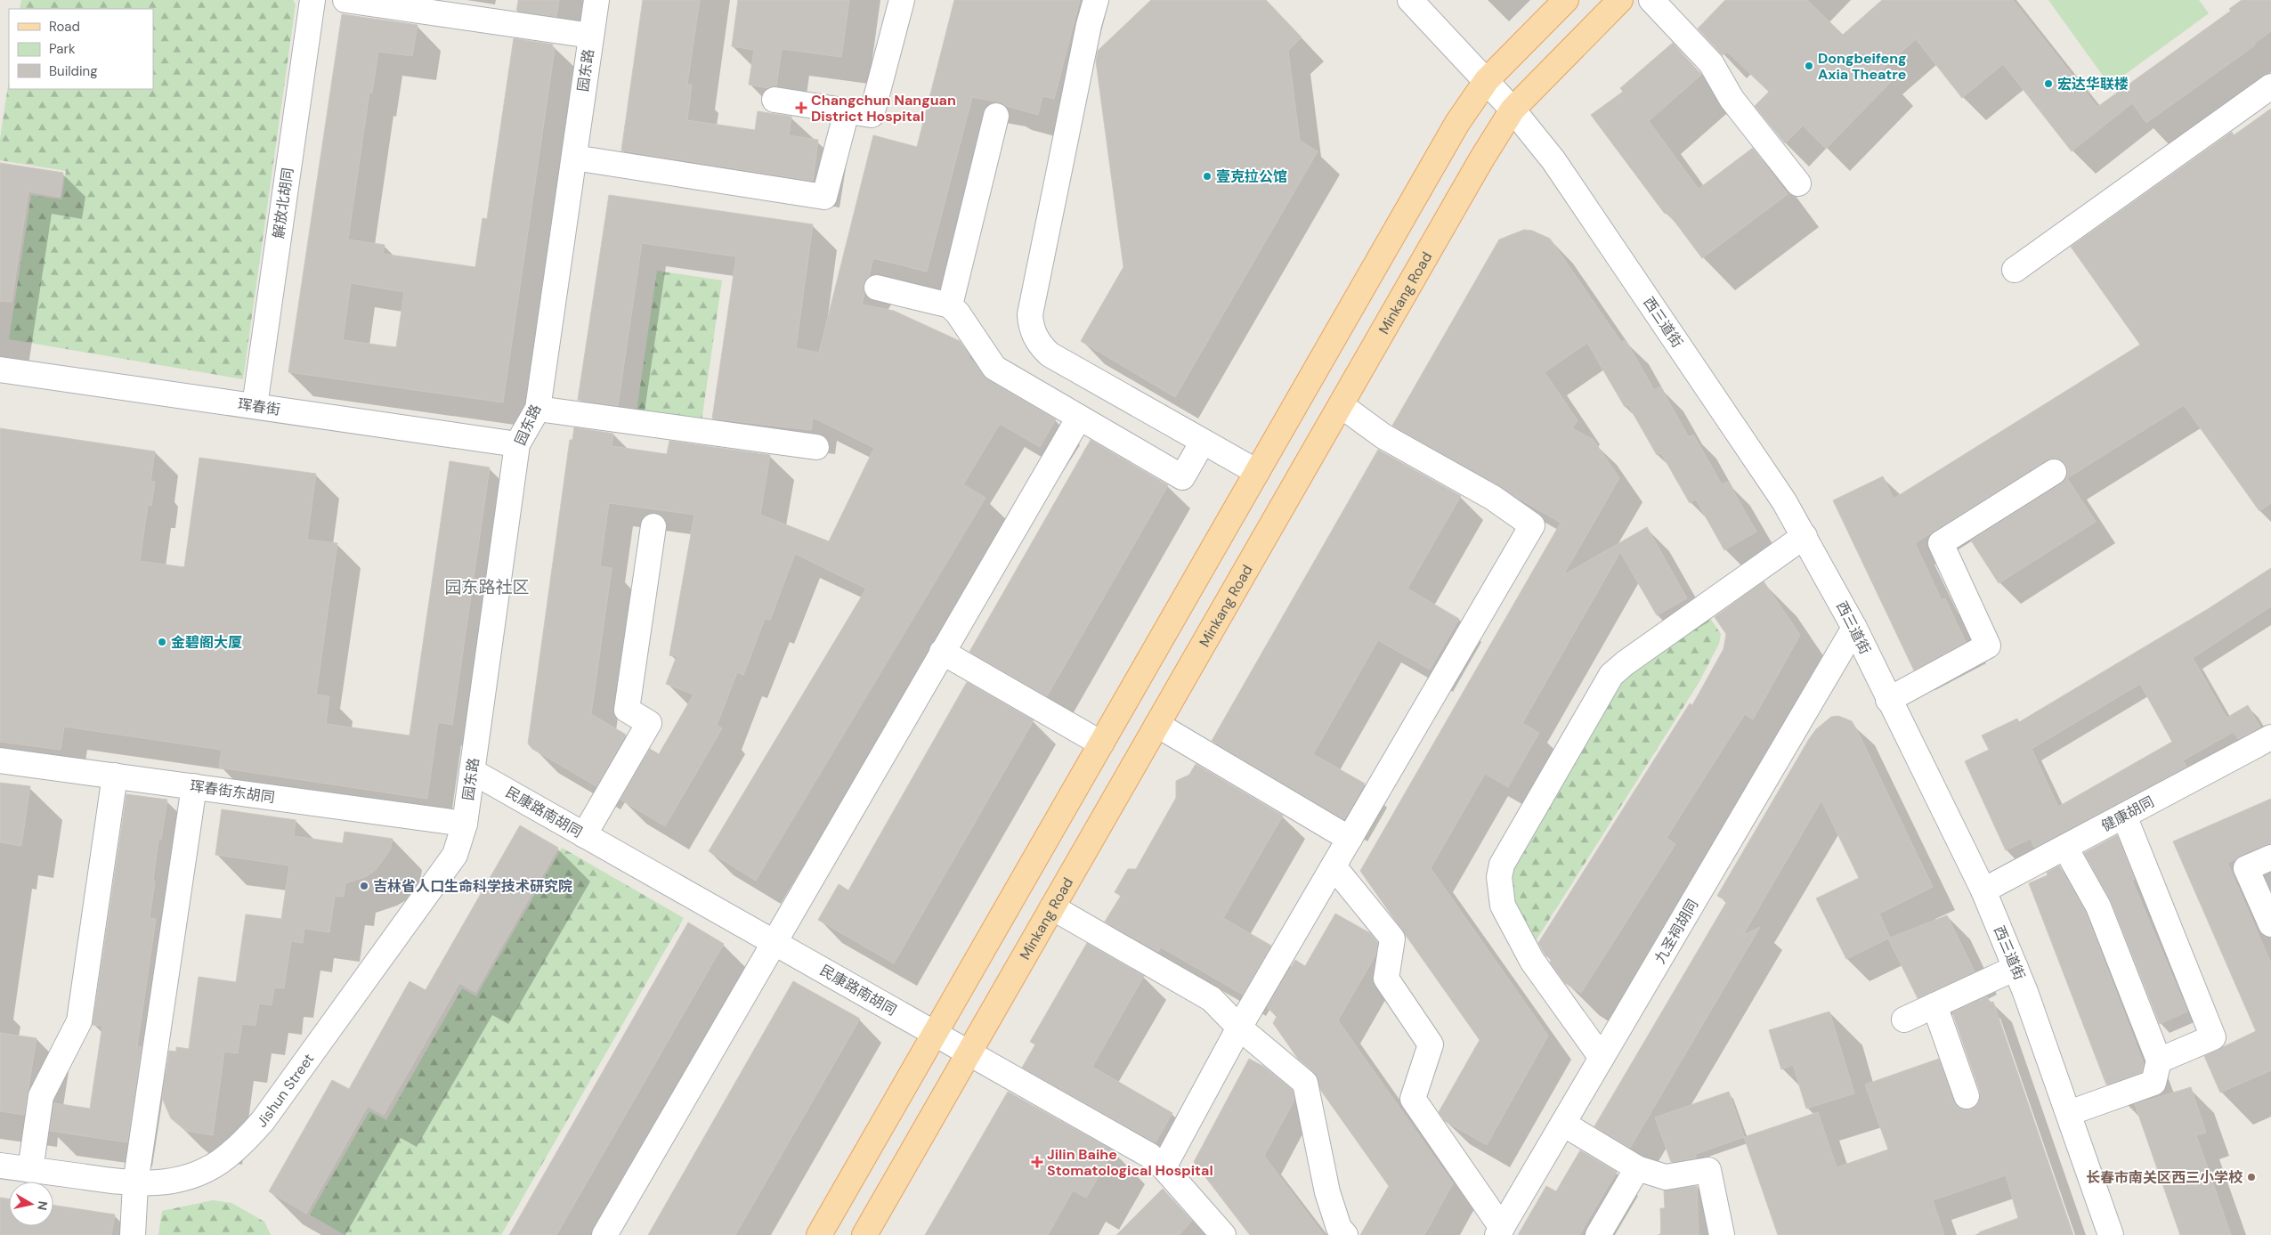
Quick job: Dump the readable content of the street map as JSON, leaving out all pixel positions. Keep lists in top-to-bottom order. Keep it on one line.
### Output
{"streets":{"main road":["Minkang Road"],"street":["园东路","解放北胡同","西三道街","珲春街","珲春街东胡同","民康路南胡同","健康胡同","九圣祠胡同","Jishun Street"]},"crossings":[["园东路","珲春街"],["园东路","珲春街东胡同"],["园东路","民康路南胡同"],["园东路","Jishun Street"],["解放北胡同","珲春街"],["Minkang Road","西三道街"],["Minkang Road","民康路南胡同"],["西三道街","健康胡同"],["西三道街","九圣祠胡同"],["珲春街东胡同","Jishun Street"]],"districts":["园东路社区"],"places":{"other":["Dongbeifeng Axia Theatre","宏达华联楼","壹克拉公馆","金碧阁大厦","吉林省人口生命科学技术研究院","长春市南关区西三小学校"],"health":["Changchun Nanguan District Hospital","Jilin Baihe Stomatological Hospital"]},"legend":["Road","Park","Building"],"north":"right"}
